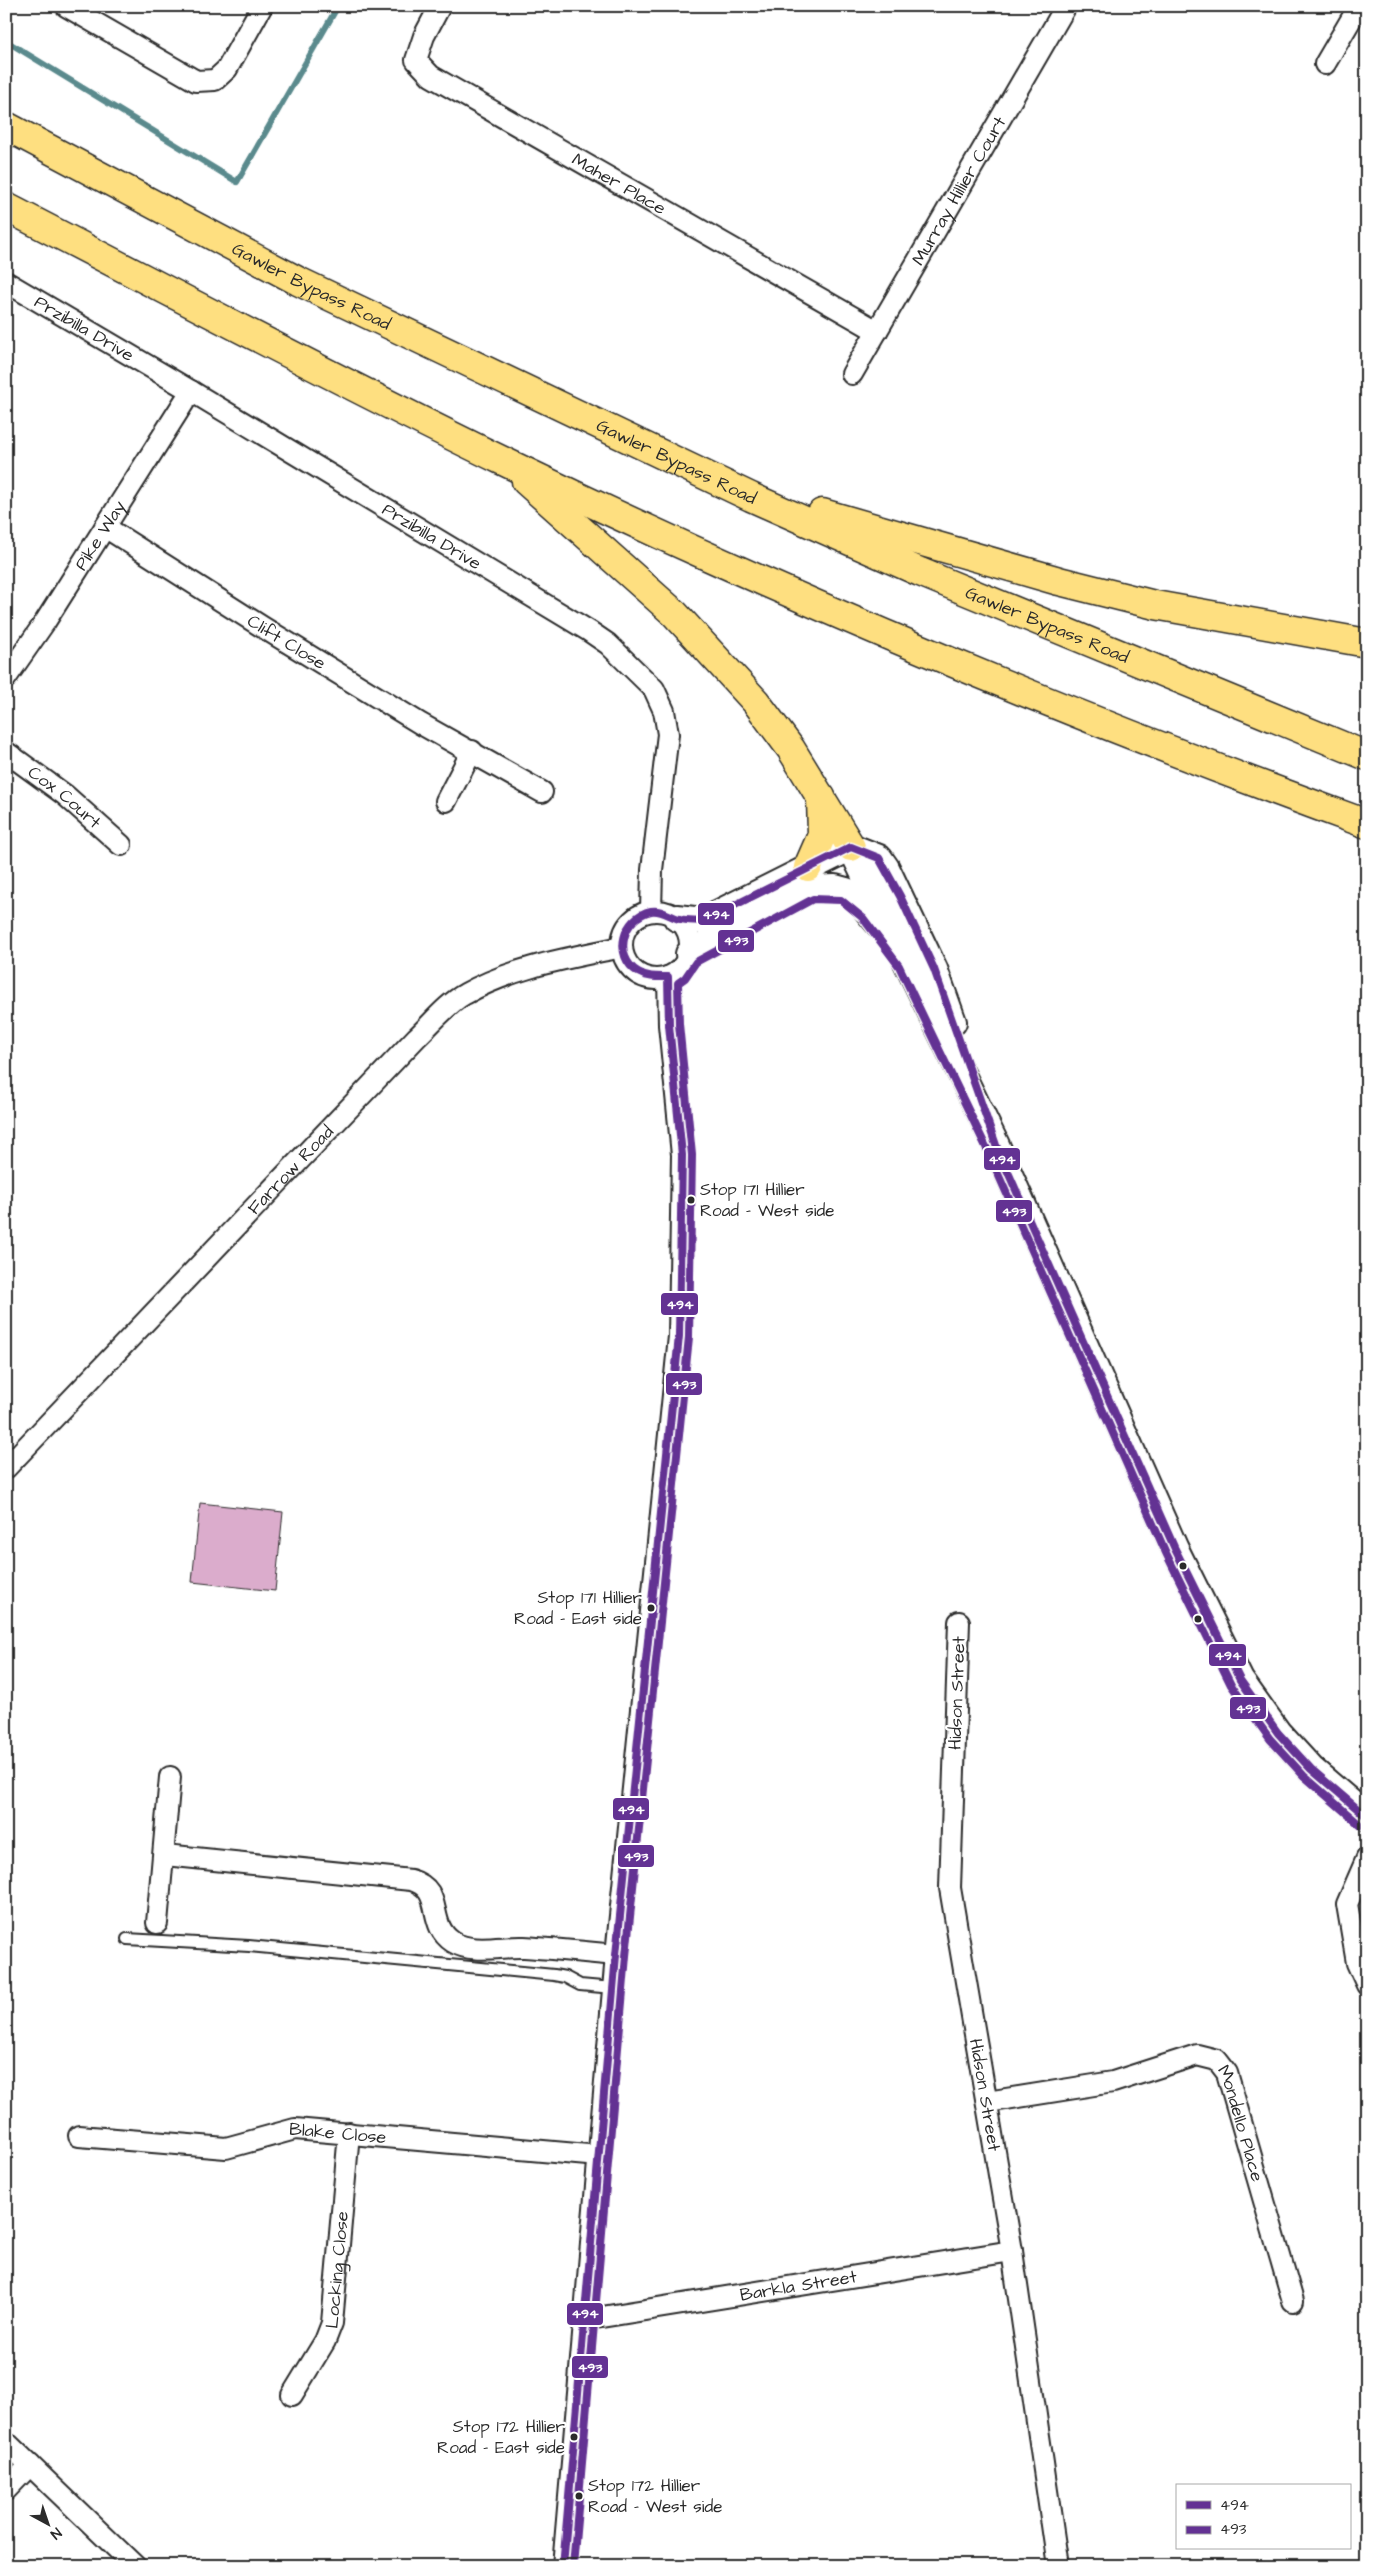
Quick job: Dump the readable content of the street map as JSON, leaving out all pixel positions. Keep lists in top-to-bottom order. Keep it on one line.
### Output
{"streets":{"highway":["Gawler Bypass Road"],"street":["Maher Place","Murray Hillier Court","Przibilla Drive","Pike Way","Clift Close","Cox Court","Farrow Road","Hidson Street","Mondello Place","Blake Close","Locking Close","Barkla Street"]},"crossings":[["Maher Place","Murray Hillier Court"],["Przibilla Drive","Pike Way"],["Przibilla Drive","Farrow Road"],["Pike Way","Clift Close"],["Hidson Street","Mondello Place"],["Hidson Street","Barkla Street"],["Blake Close","Locking Close"]],"places":["Stop 171 Hillier Road - West side","Stop 171 Hillier Road - East side","Stop 172 Hillier Road - East side","Stop 172 Hillier Road - West side"],"lines":["transit line 494","transit line 493"],"legend":["494","493"],"north":"bottom right"}
